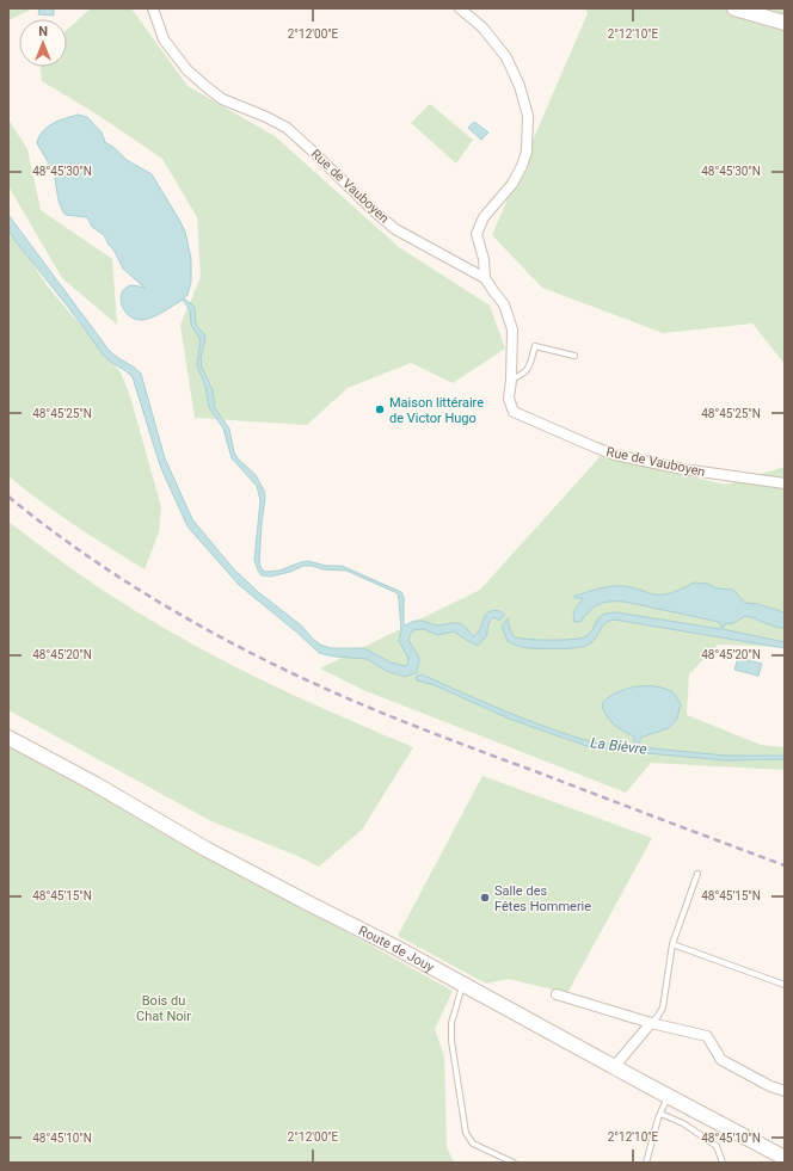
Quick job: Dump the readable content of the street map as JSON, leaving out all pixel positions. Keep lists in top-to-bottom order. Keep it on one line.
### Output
{"streets":{"main road":["Route de Jouy"],"street":["Rue de Vauboyen"]},"water":["La Bièvre"],"parks":["Bois du Chat Noir"],"places":["Maison littéraire de Victor Hugo","Salle des Fêtes Hommerie"],"north":"top","coordinates":["2°12'00\"E","2°12'10\"E","48°45'30\"N","48°45'25\"N","48°45'20\"N","48°45'15\"N","48°45'10\"N"]}
